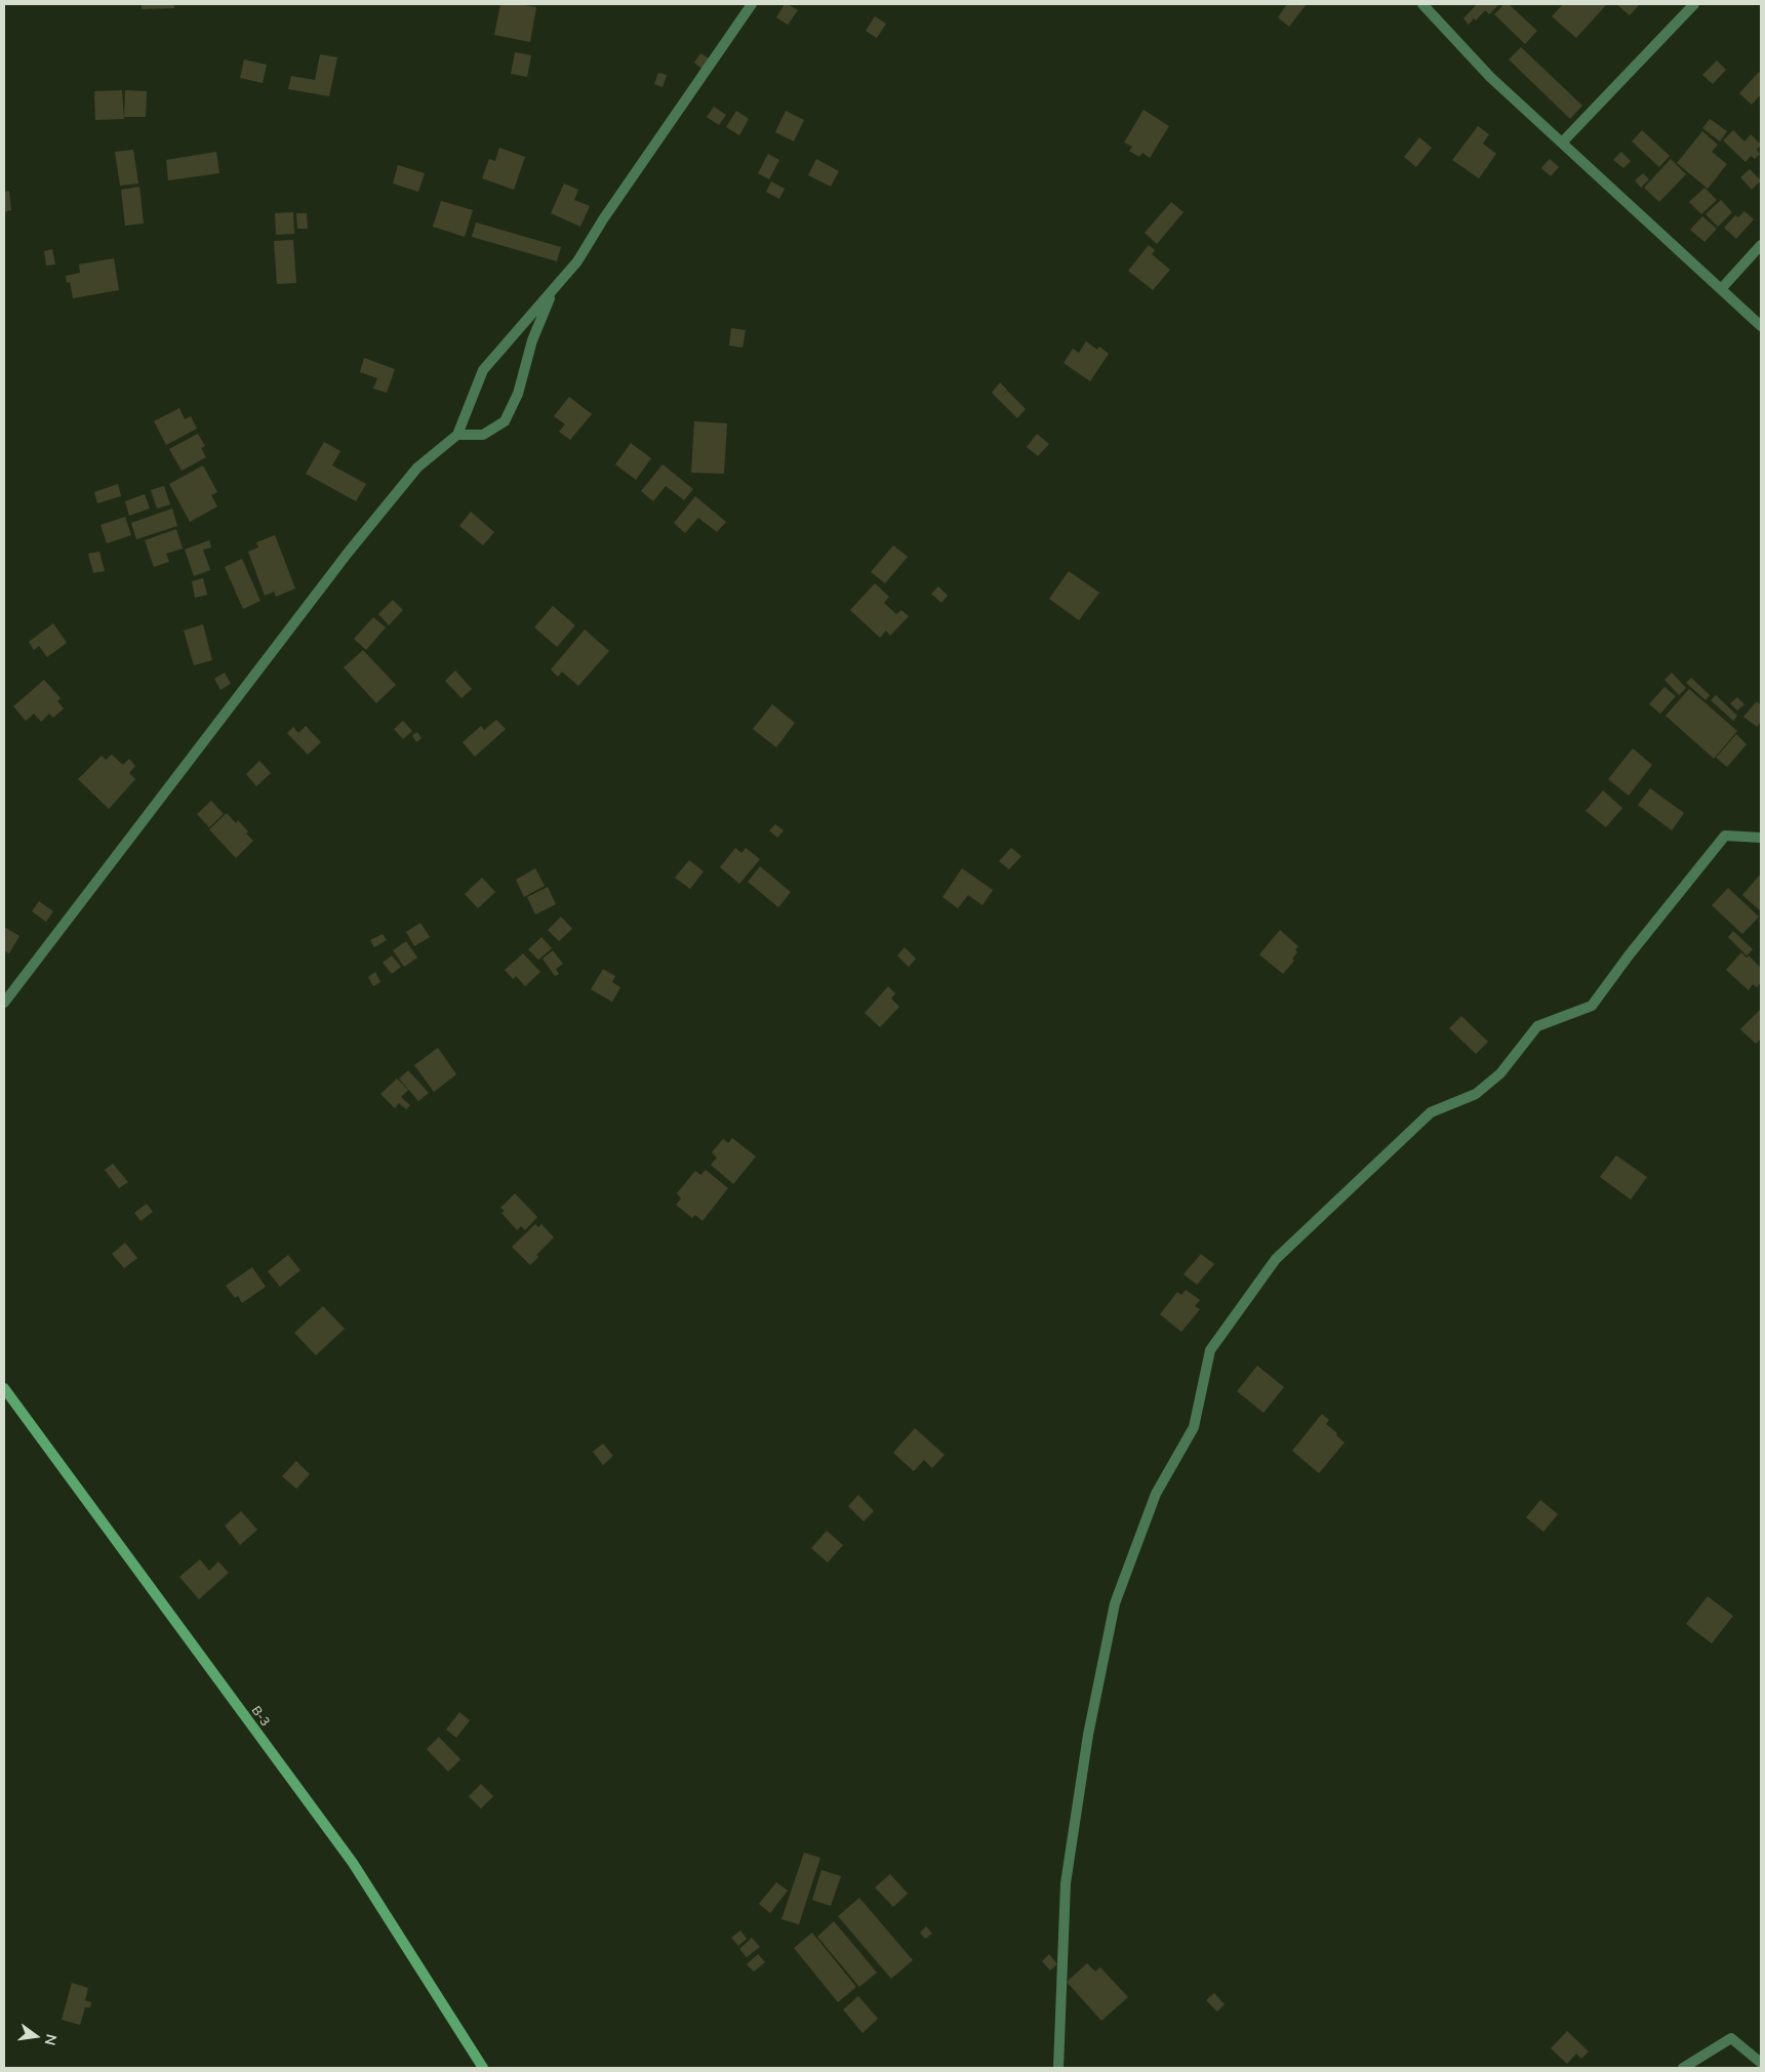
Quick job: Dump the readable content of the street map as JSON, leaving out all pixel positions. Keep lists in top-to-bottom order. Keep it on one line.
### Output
{"streets":{"main road":["B-3"]},"north":"right"}
